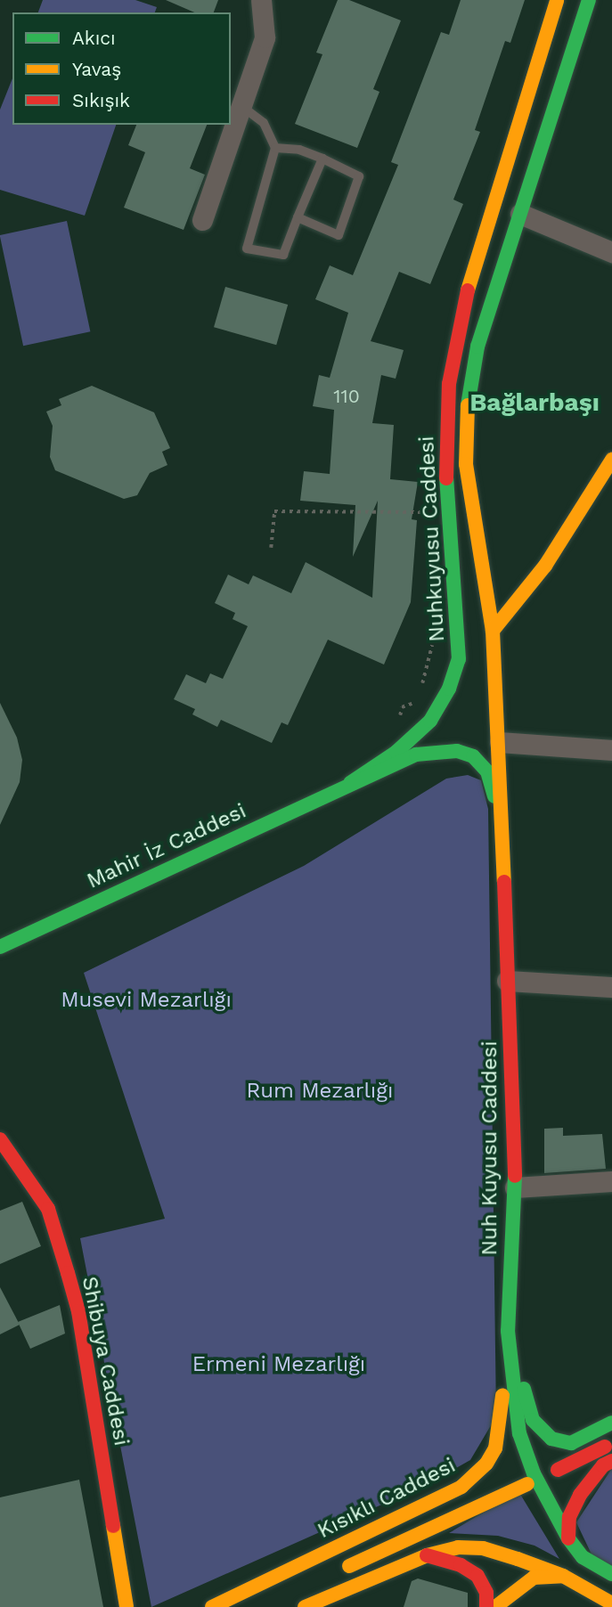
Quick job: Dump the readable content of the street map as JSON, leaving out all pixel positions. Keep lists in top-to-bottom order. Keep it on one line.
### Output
{"streets":{"main road":["Nuhkuyusu Caddesi","Mahir İz Caddesi","Nuh Kuyusu Caddesi","Shibuya Caddesi","Kısıklı Caddesi"]},"crossings":[["Nuhkuyusu Caddesi","Mahir İz Caddesi"],["Nuhkuyusu Caddesi","Nuh Kuyusu Caddesi"],["Nuh Kuyusu Caddesi","Kısıklı Caddesi"]],"districts":["Bağlarbaşı"],"parks":["Musevi Mezarlığı","Rum Mezarlığı","Ermeni Mezarlığı"],"house_numbers":["110"],"legend":["Akıcı","Yavaş","Sıkışık"]}
